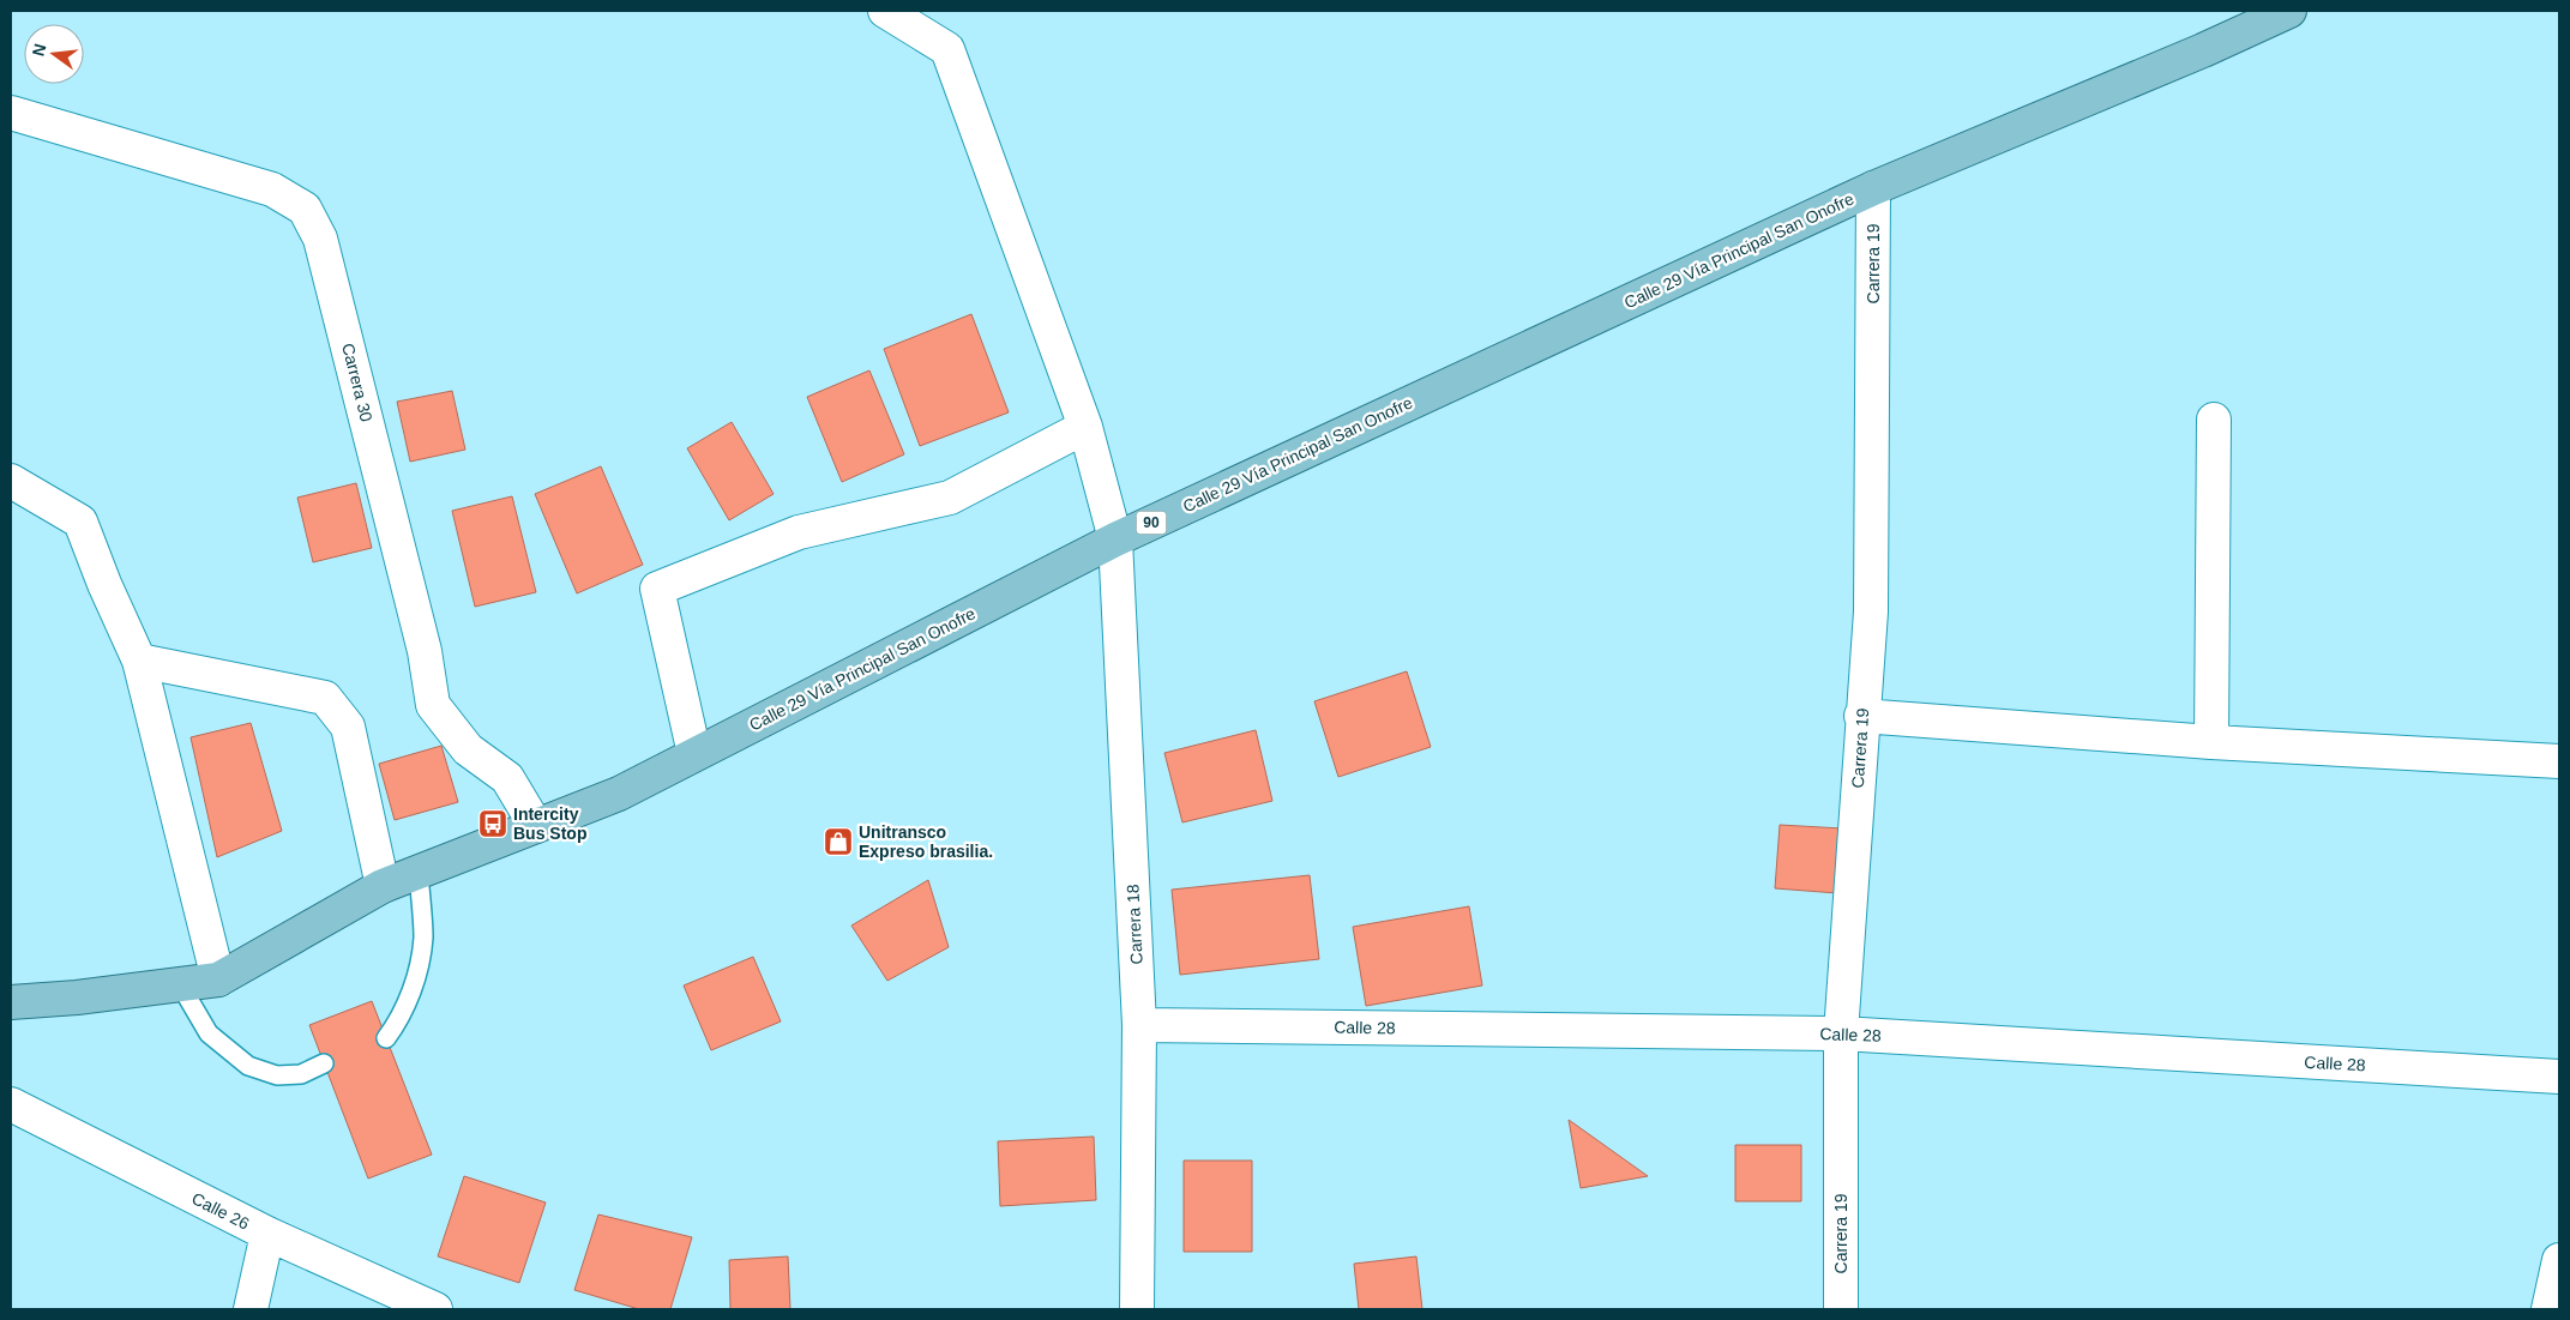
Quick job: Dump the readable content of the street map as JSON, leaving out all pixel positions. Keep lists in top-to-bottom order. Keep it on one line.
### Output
{"streets":{"main road":["Calle 29 Vía Principal San Onofre","90"],"street":["Carrera 19","Carrera 30","Carrera 18","Calle 28","Calle 26"]},"crossings":[["Calle 29 Vía Principal San Onofre","Carrera 19"],["Calle 29 Vía Principal San Onofre","Carrera 30"],["Calle 29 Vía Principal San Onofre","Carrera 18"],["Carrera 19","Calle 28"],["Carrera 18","Calle 28"]],"places":{"bus stop":["Intercity Bus Stop"],"shop":["Unitransco Expreso brasilia."]},"north":"left"}
